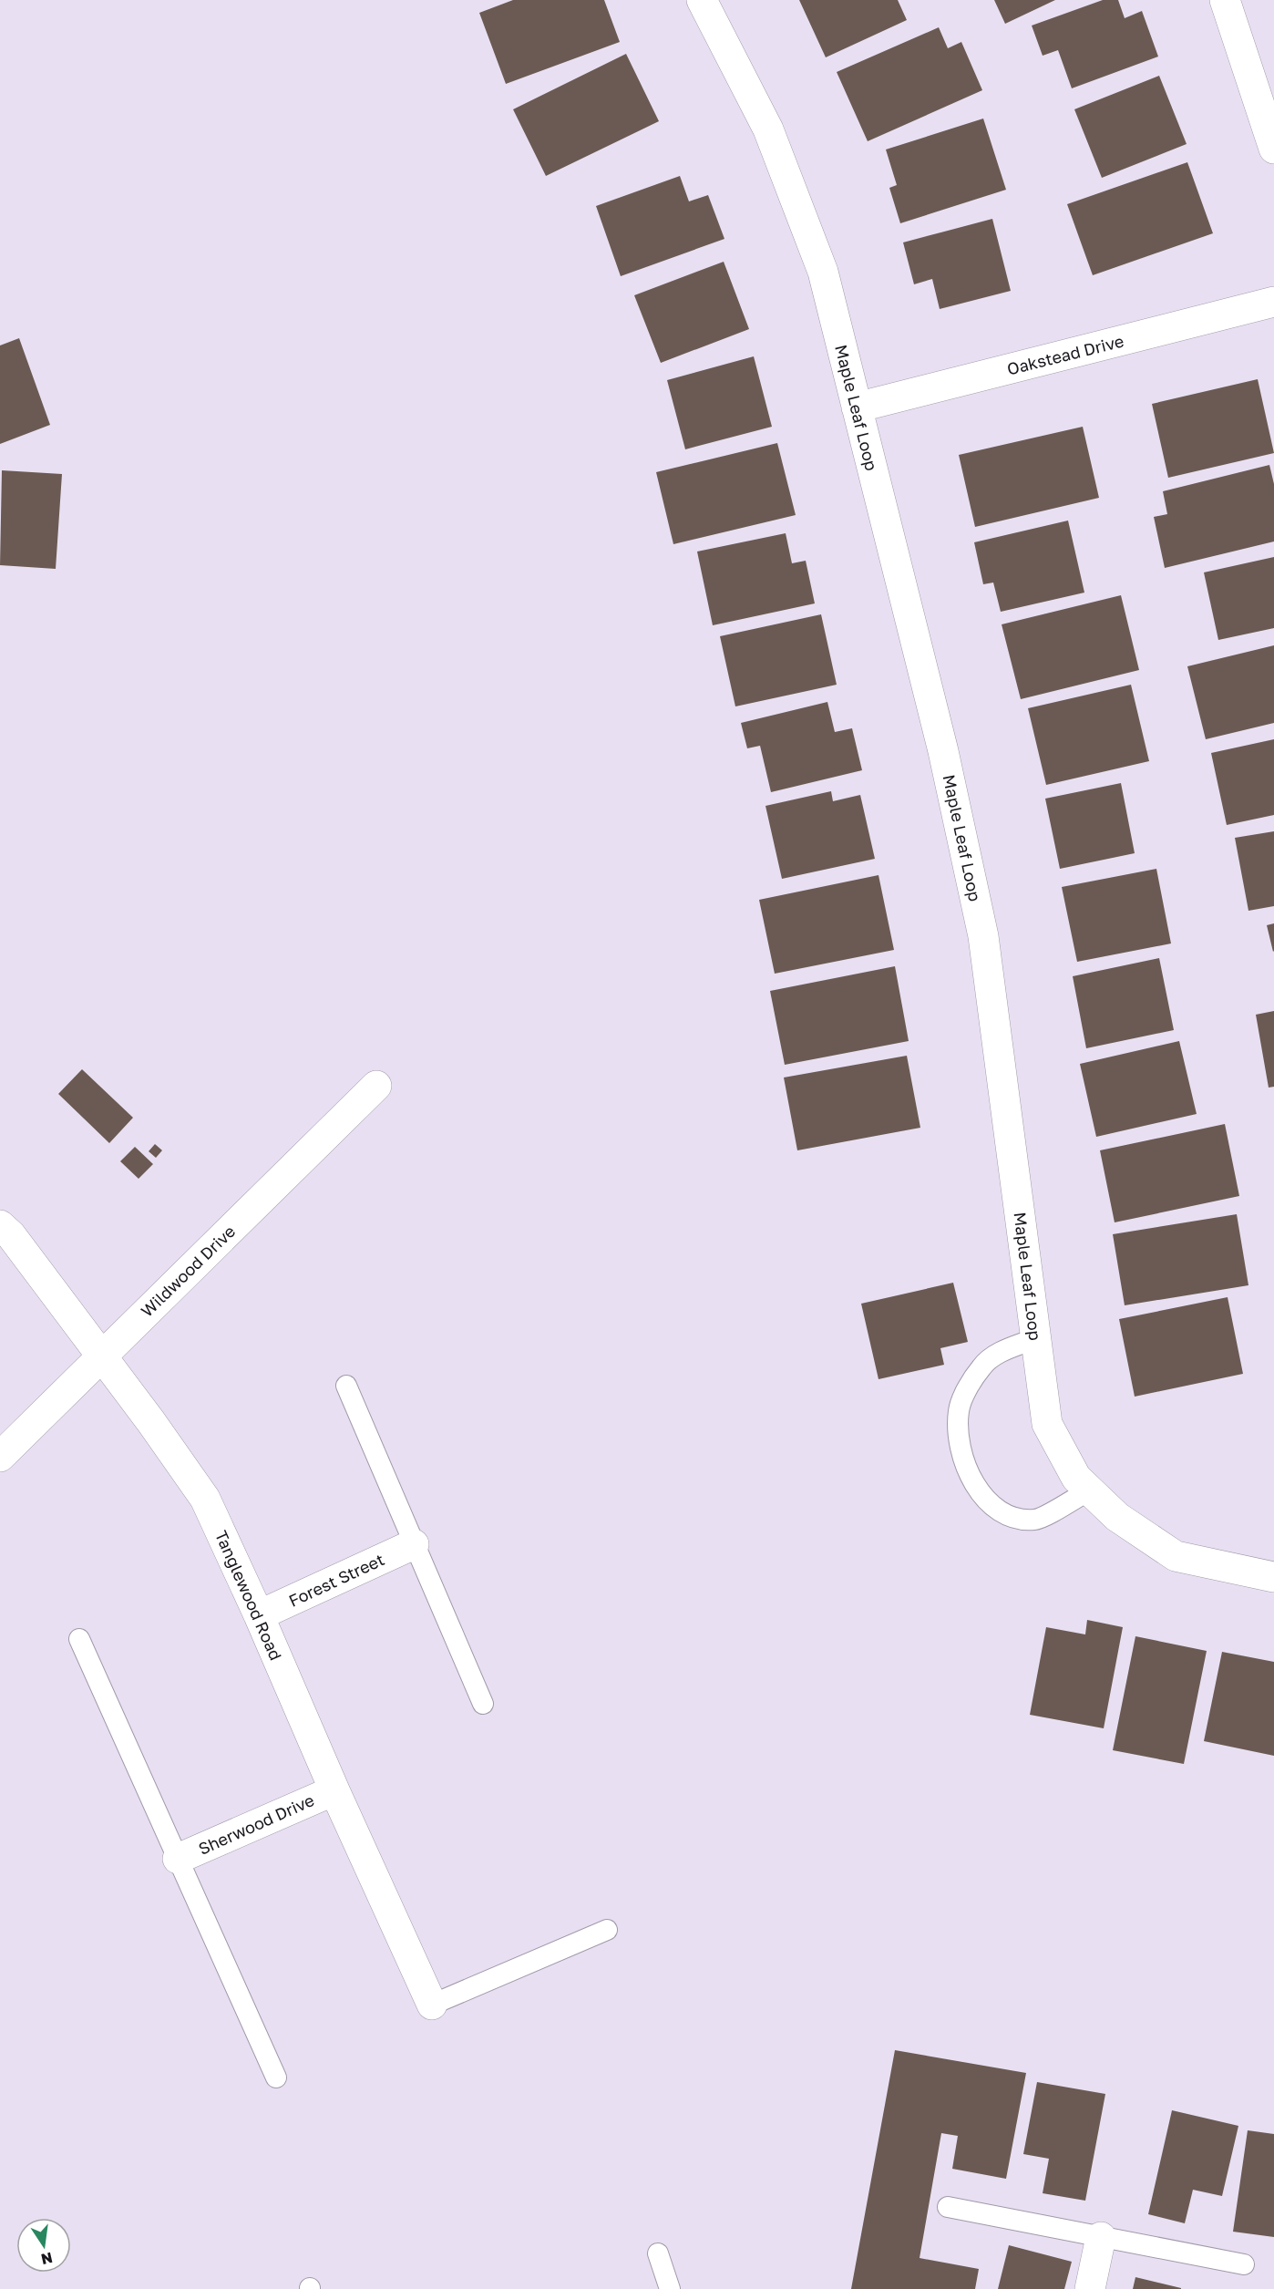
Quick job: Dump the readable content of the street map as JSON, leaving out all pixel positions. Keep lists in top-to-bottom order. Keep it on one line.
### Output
{"streets":{"street":["Oakstead Drive","Maple Leaf Loop","Wildwood Drive","Forest Street","Tanglewood Road","Sherwood Drive"]},"crossings":[["Oakstead Drive","Maple Leaf Loop"],["Wildwood Drive","Tanglewood Road"],["Forest Street","Tanglewood Road"],["Tanglewood Road","Sherwood Drive"]],"north":"bottom"}
